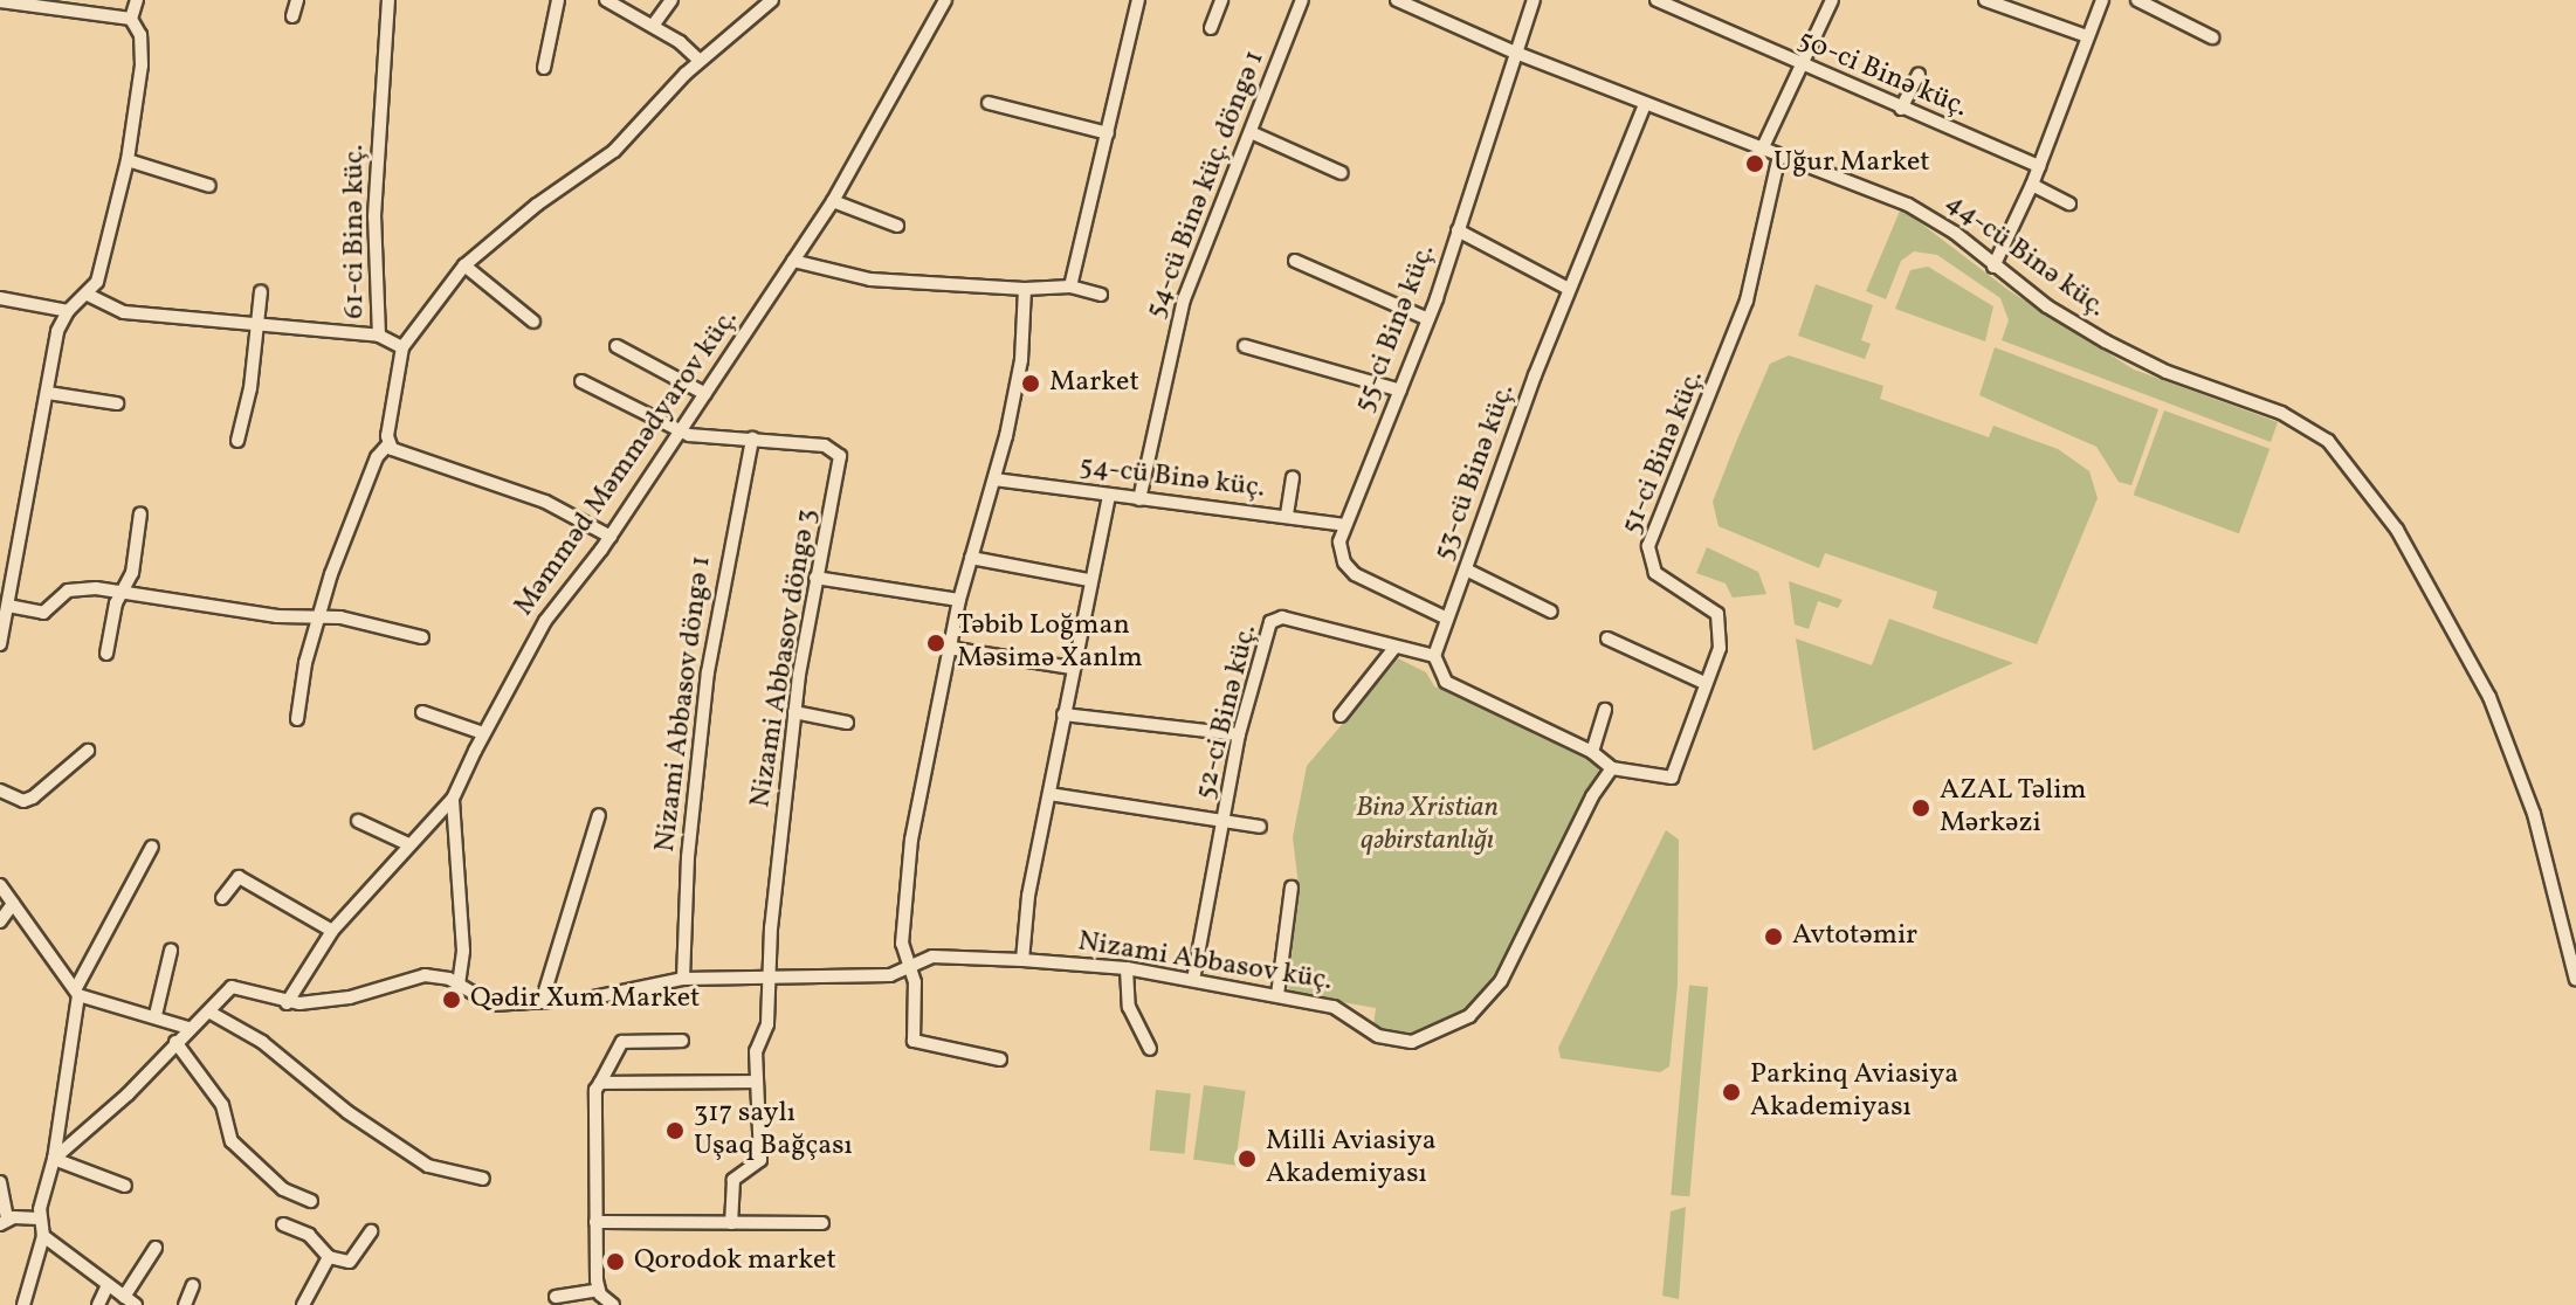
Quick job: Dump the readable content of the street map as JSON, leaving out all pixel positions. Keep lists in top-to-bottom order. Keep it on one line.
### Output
{"streets":{"street":["50-ci Binə küç.","54-cü Binə küç. döngə 1","61-ci Binə küç.","44-cü Binə küç.","55-ci Binə küç.","51-ci Binə küç.","Məmməd Məmmədyarov küç.","53-cü Binə küç.","54-cü Binə küç.","Nizami Abbasov döngə 3","Nizami Abbasov döngə 1","52-ci Binə küç.","Nizami Abbasov küç."]},"crossings":[["54-cü Binə küç. döngə 1","54-cü Binə küç."],["44-cü Binə küç.","55-ci Binə küç."],["44-cü Binə küç.","51-ci Binə küç."],["44-cü Binə küç.","53-cü Binə küç."],["55-ci Binə küç.","54-cü Binə küç."],["51-ci Binə küç.","Nizami Abbasov küç."],["Məmməd Məmmədyarov küç.","Nizami Abbasov döngə 3"],["Məmməd Məmmədyarov küç.","Nizami Abbasov küç."],["53-cü Binə küç.","52-ci Binə küç."],["Nizami Abbasov döngə 3","Nizami Abbasov döngə 1"],["Nizami Abbasov döngə 3","Nizami Abbasov küç."],["Nizami Abbasov döngə 1","Nizami Abbasov küç."],["52-ci Binə küç.","Nizami Abbasov küç."]],"parks":["Binə Xristian qəbirstanlığı"],"places":["Uğur Market","Market","Təbib Loğman Məsimə Xanlm","AZAL Təlim Mərkəzi","Avtotəmir","Qədir Xum Market","Parkinq Aviasiya Akademiyası","317 saylı Uşaq Bağçası","Milli Aviasiya Akademiyası","Qorodok market"]}
